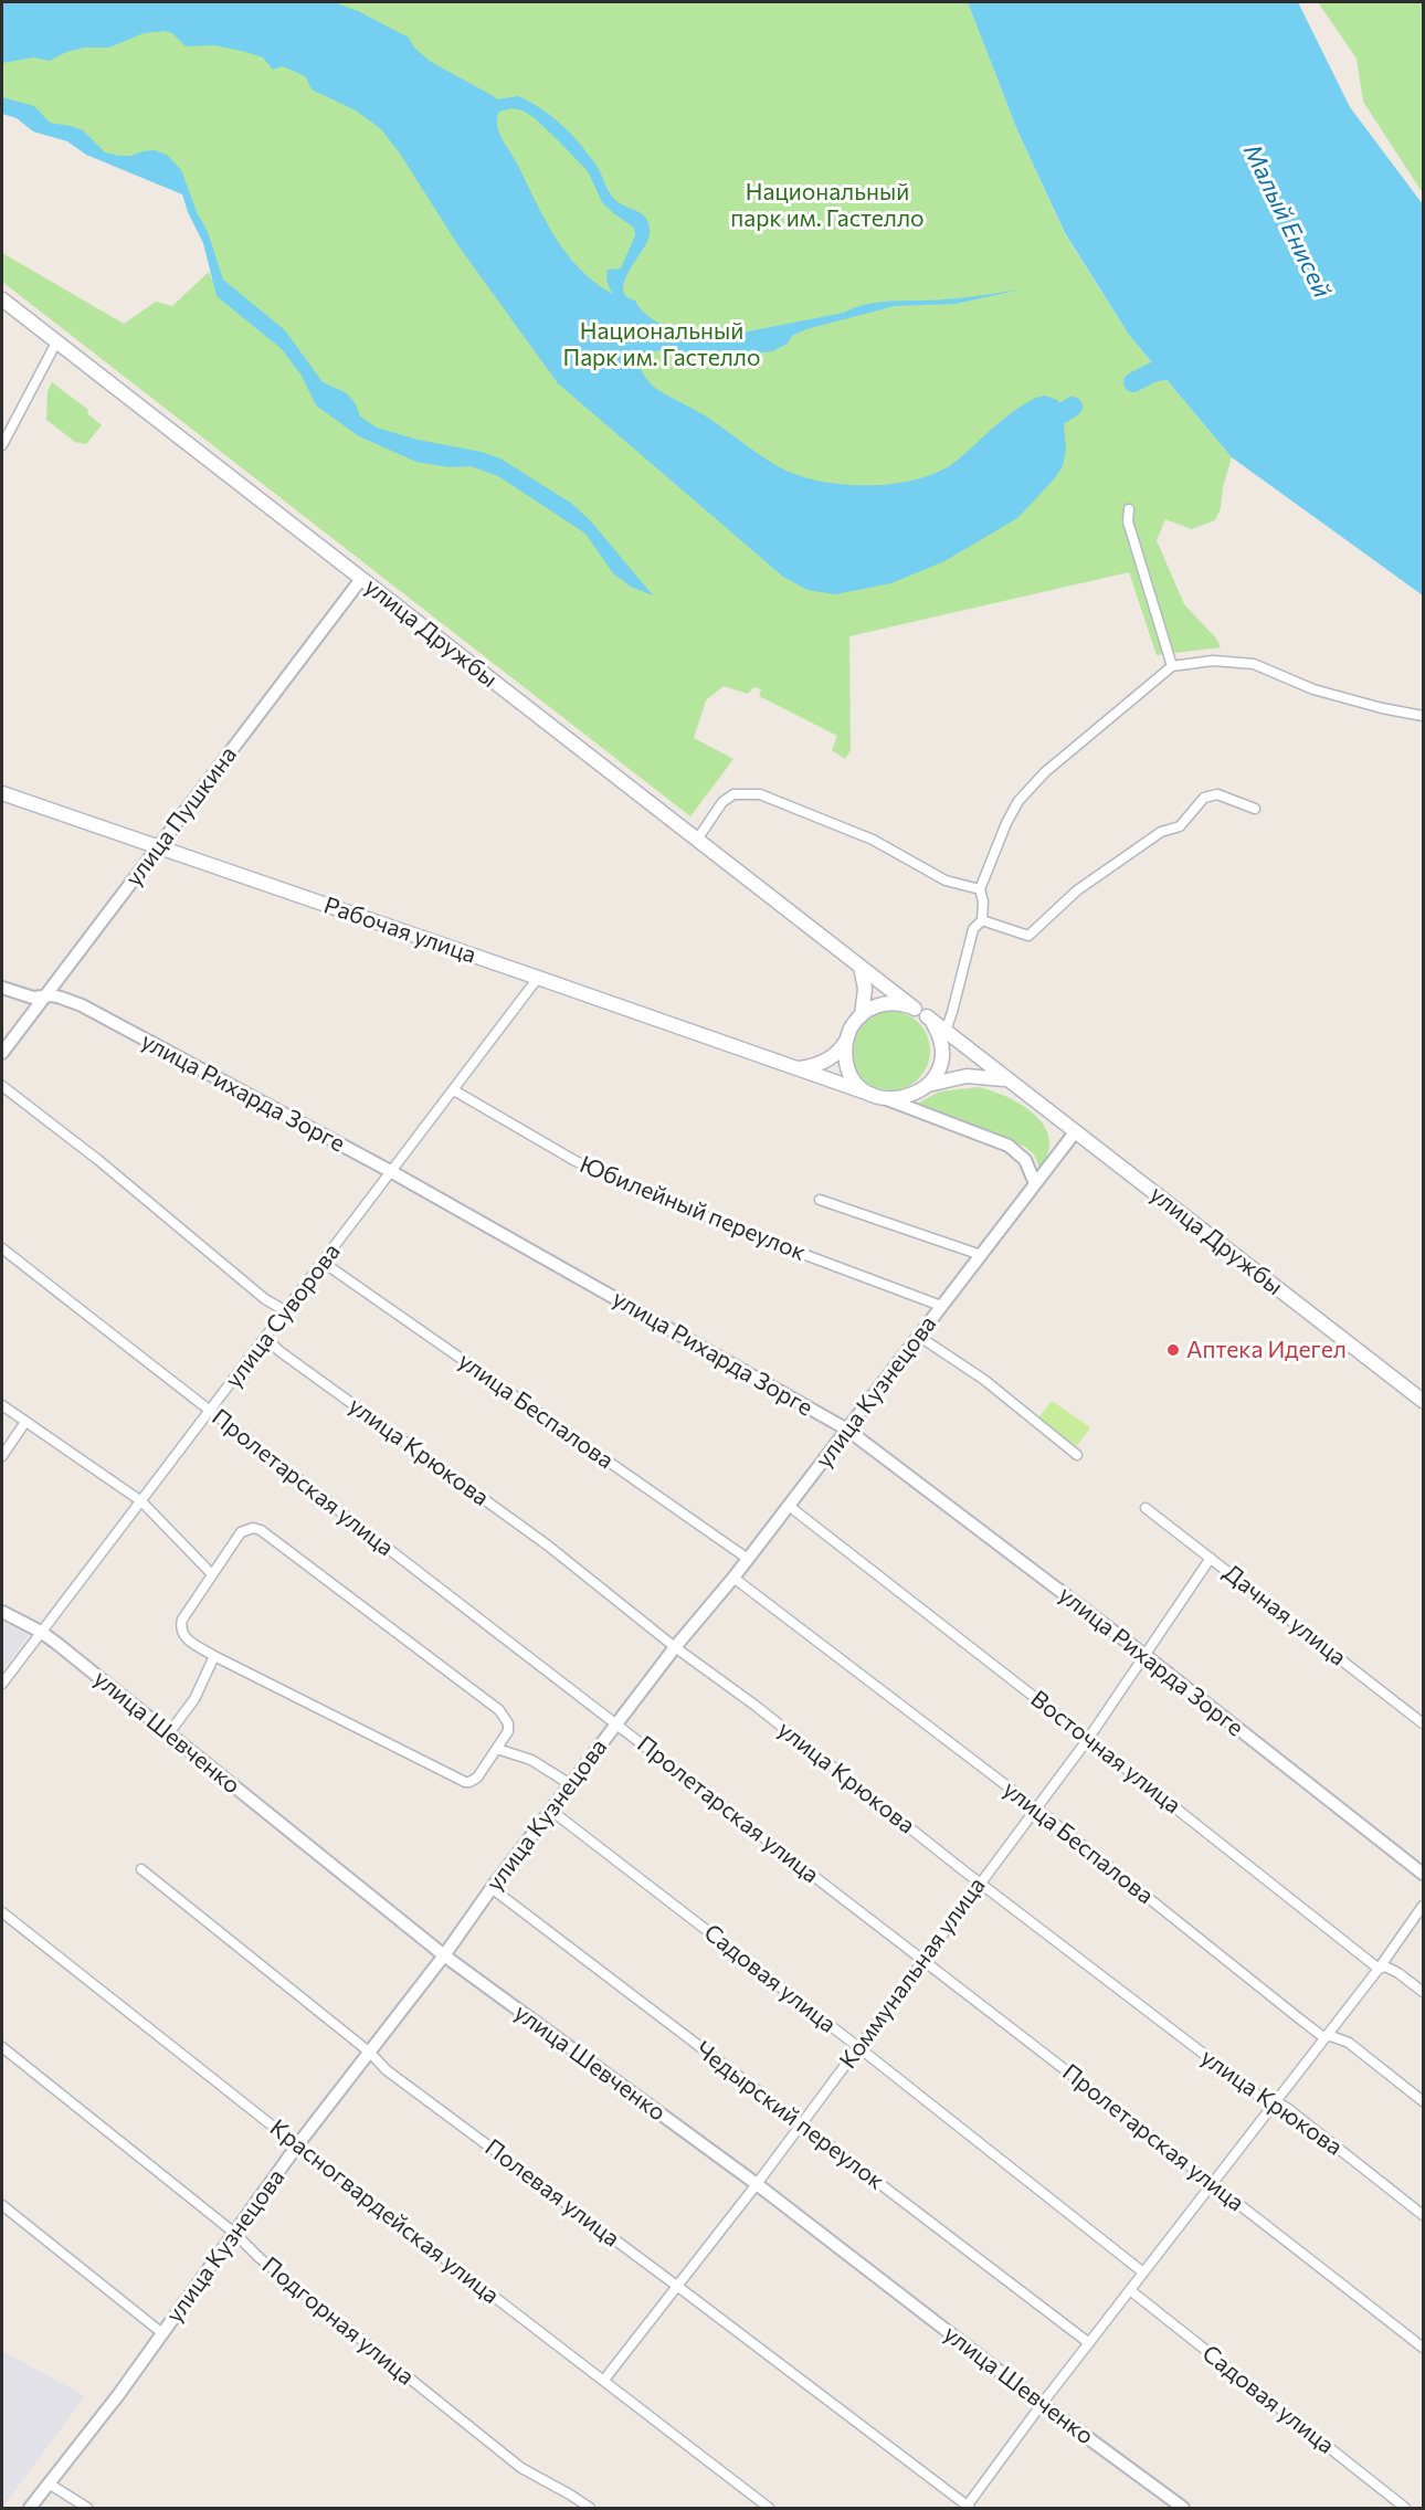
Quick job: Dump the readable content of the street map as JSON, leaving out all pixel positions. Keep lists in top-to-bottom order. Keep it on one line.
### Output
{"streets":{"main road":["улица Дружбы","Рабочая улица"],"street":["улица Пушкина","улица Рихарда Зорге","Юбилейный переулок","улица Суворова","улица Кузнецова","улица Беспалова","улица Крюкова","Пролетарская улица","Дачная улица","улица Шевченко","Восточная улица","Коммунальная улица","Садовая улица","Чедырский переулок","Полевая улица","Красногвардейская улица","Подгорная улица"]},"crossings":[["улица Дружбы","улица Пушкина"],["улица Дружбы","Рабочая улица"],["улица Дружбы","улица Кузнецова"],["улица Пушкина","Рабочая улица"],["улица Пушкина","улица Рихарда Зорге"],["Рабочая улица","улица Суворова"],["улица Рихарда Зорге","улица Суворова"],["улица Рихарда Зорге","улица Кузнецова"],["улица Рихарда Зорге","Коммунальная улица"],["Юбилейный переулок","улица Суворова"],["Юбилейный переулок","улица Кузнецова"],["улица Суворова","улица Беспалова"],["улица Суворова","улица Крюкова"],["улица Суворова","Пролетарская улица"],["улица Суворова","улица Шевченко"],["улица Кузнецова","улица Беспалова"],["улица Кузнецова","улица Крюкова"],["улица Кузнецова","Пролетарская улица"],["улица Кузнецова","улица Шевченко"],["улица Кузнецова","Восточная улица"],["улица Кузнецова","Садовая улица"],["улица Кузнецова","Чедырский переулок"],["улица Кузнецова","Полевая улица"],["улица Кузнецова","Красногвардейская улица"],["улица Кузнецова","Подгорная улица"],["улица Беспалова","Коммунальная улица"],["улица Крюкова","Коммунальная улица"],["Пролетарская улица","Коммунальная улица"],["Дачная улица","Коммунальная улица"],["улица Шевченко","Коммунальная улица"],["Восточная улица","Коммунальная улица"],["Коммунальная улица","Садовая улица"],["Коммунальная улица","Чедырский переулок"],["Коммунальная улица","Полевая улица"],["Коммунальная улица","Красногвардейская улица"]],"water":["Малый Енисей"],"parks":["Национальный парк им. Гастелло","Национальный Парк им. Гастелло"],"places":["Аптека Идегел"]}
